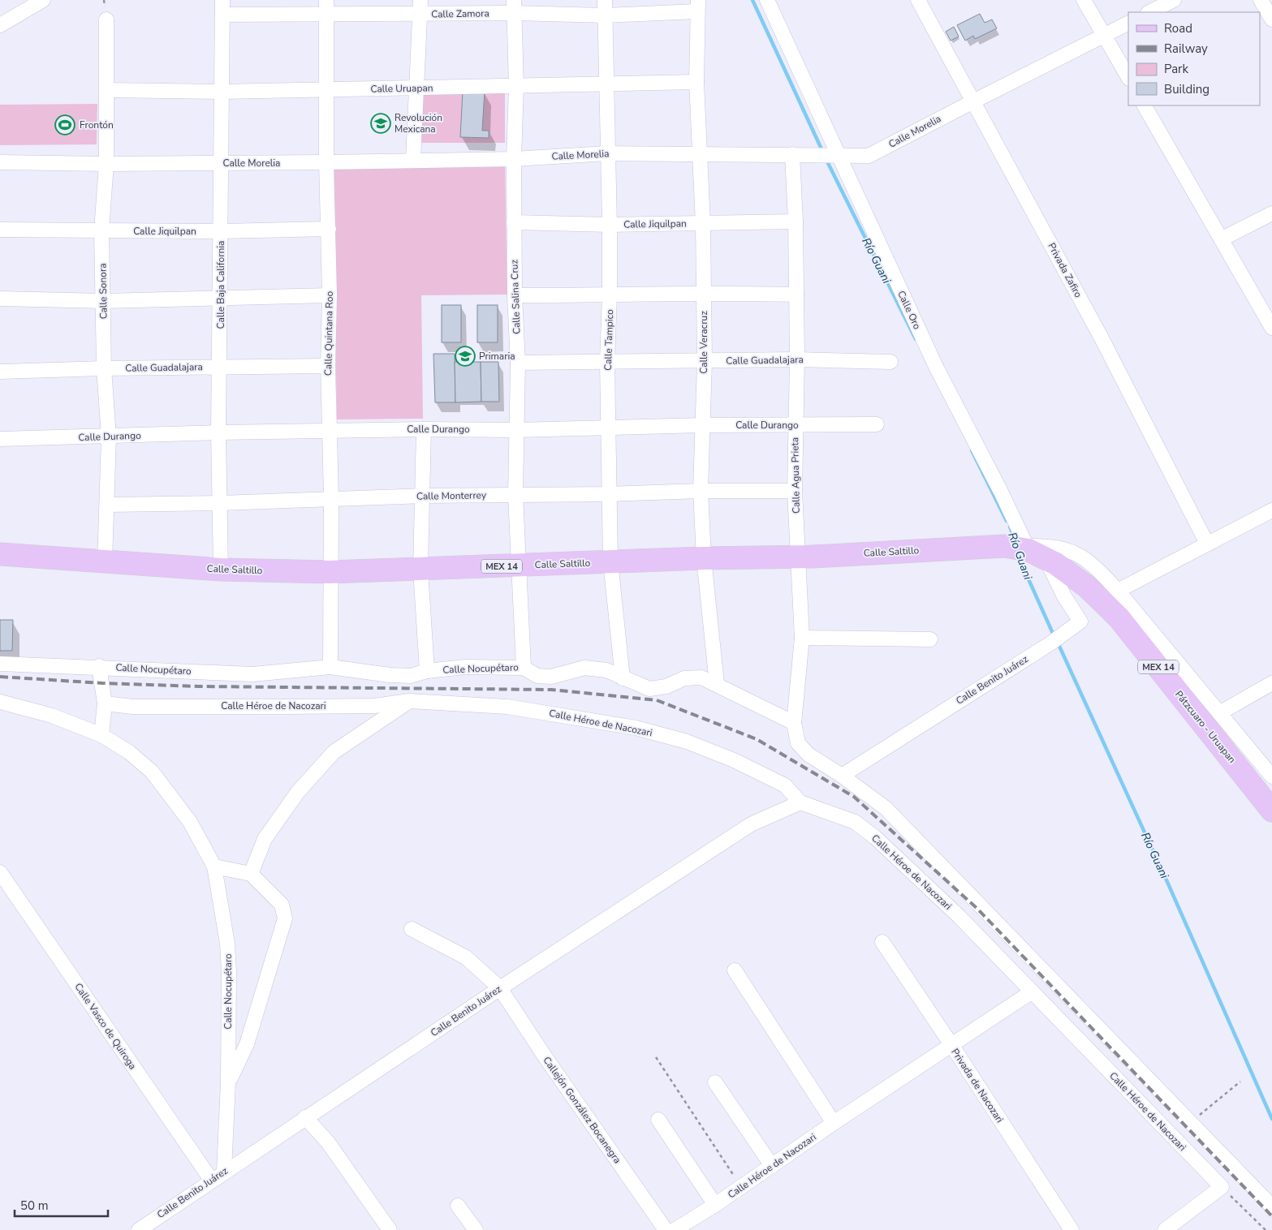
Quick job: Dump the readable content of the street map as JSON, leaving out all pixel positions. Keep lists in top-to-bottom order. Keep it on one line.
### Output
{"streets":{"main road":["Calle Saltillo","MEX 14","Pátzcuaro - Uruapan"],"street":["Calle Zamora","Calle Uruapan","Calle Morelia","Calle Jiquilpan","Privada Zafiro","Calle Baja California","Calle Sonora","Calle Salina Cruz","Calle Oro","Calle Quintana Roo","Calle Tampico","Calle Veracruz","Calle Guadalajara","Calle Durango","Calle Agua Prieta","Calle Monterrey","Calle Nocupétaro","Calle Benito Juárez","Calle Héroe de Nacozari","Calle Vasco de Quiroga","Privada de Nacozari","Callejón González Bocanegra"]},"crossings":[["Calle Zamora","Calle Baja California"],["Calle Zamora","Calle Salina Cruz"],["Calle Zamora","Calle Quintana Roo"],["Calle Zamora","Calle Tampico"],["Calle Zamora","Calle Veracruz"],["Calle Uruapan","Calle Baja California"],["Calle Uruapan","Calle Sonora"],["Calle Uruapan","Calle Salina Cruz"],["Calle Uruapan","Calle Quintana Roo"],["Calle Uruapan","Calle Tampico"],["Calle Uruapan","Calle Veracruz"],["Calle Morelia","Privada Zafiro"],["Calle Morelia","Calle Baja California"],["Calle Morelia","Calle Sonora"],["Calle Morelia","Calle Salina Cruz"],["Calle Morelia","Calle Oro"],["Calle Morelia","Calle Quintana Roo"],["Calle Morelia","Calle Tampico"],["Calle Morelia","Calle Veracruz"],["Calle Morelia","Calle Agua Prieta"],["Calle Jiquilpan","Calle Baja California"],["Calle Jiquilpan","Calle Sonora"],["Calle Jiquilpan","Calle Salina Cruz"],["Calle Jiquilpan","Calle Quintana Roo"],["Calle Jiquilpan","Calle Tampico"],["Calle Jiquilpan","Calle Veracruz"],["Calle Jiquilpan","Calle Agua Prieta"],["Calle Baja California","Calle Guadalajara"],["Calle Baja California","Calle Durango"],["Calle Baja California","Calle Monterrey"],["Calle Baja California","Calle Saltillo"],["Calle Sonora","Calle Guadalajara"],["Calle Sonora","Calle Durango"],["Calle Sonora","Calle Monterrey"],["Calle Sonora","Calle Saltillo"],["Calle Salina Cruz","Calle Guadalajara"],["Calle Salina Cruz","Calle Durango"],["Calle Salina Cruz","Calle Monterrey"],["Calle Salina Cruz","Calle Saltillo"],["Calle Salina Cruz","Calle Nocupétaro"],["Calle Oro","Calle Saltillo"],["Calle Oro","Calle Benito Juárez"],["Calle Oro","Pátzcuaro - Uruapan"],["Calle Quintana Roo","Calle Guadalajara"],["Calle Quintana Roo","Calle Durango"],["Calle Quintana Roo","Calle Monterrey"],["Calle Quintana Roo","Calle Saltillo"],["Calle Quintana Roo","Calle Nocupétaro"],["Calle Tampico","Calle Guadalajara"],["Calle Tampico","Calle Durango"],["Calle Tampico","Calle Monterrey"],["Calle Tampico","Calle Saltillo"],["Calle Tampico","Calle Nocupétaro"],["Calle Veracruz","Calle Guadalajara"],["Calle Veracruz","Calle Durango"],["Calle Veracruz","Calle Monterrey"],["Calle Veracruz","Calle Saltillo"],["Calle Veracruz","Calle Nocupétaro"],["Calle Guadalajara","Calle Agua Prieta"],["Calle Durango","Calle Agua Prieta"],["Calle Agua Prieta","Calle Monterrey"],["Calle Agua Prieta","Calle Saltillo"],["Calle Agua Prieta","Calle Nocupétaro"],["Calle Agua Prieta","Calle Benito Juárez"],["Calle Saltillo","Calle Benito Juárez"],["Calle Saltillo","Pátzcuaro - Uruapan"],["Calle Nocupétaro","Calle Benito Juárez"],["Calle Nocupétaro","Calle Héroe de Nacozari"],["Calle Benito Juárez","Calle Héroe de Nacozari"],["Calle Benito Juárez","Pátzcuaro - Uruapan"],["Calle Benito Juárez","Calle Vasco de Quiroga"],["Calle Benito Juárez","Callejón González Bocanegra"],["Calle Héroe de Nacozari","Privada de Nacozari"]],"water":["Río Guani"],"places":{"school or university":["Revolución Mexicana","Primaria"],"sports":["Frontón"]},"legend":["Road","Railway","Park","Building"],"scale_bar":"50 m"}
